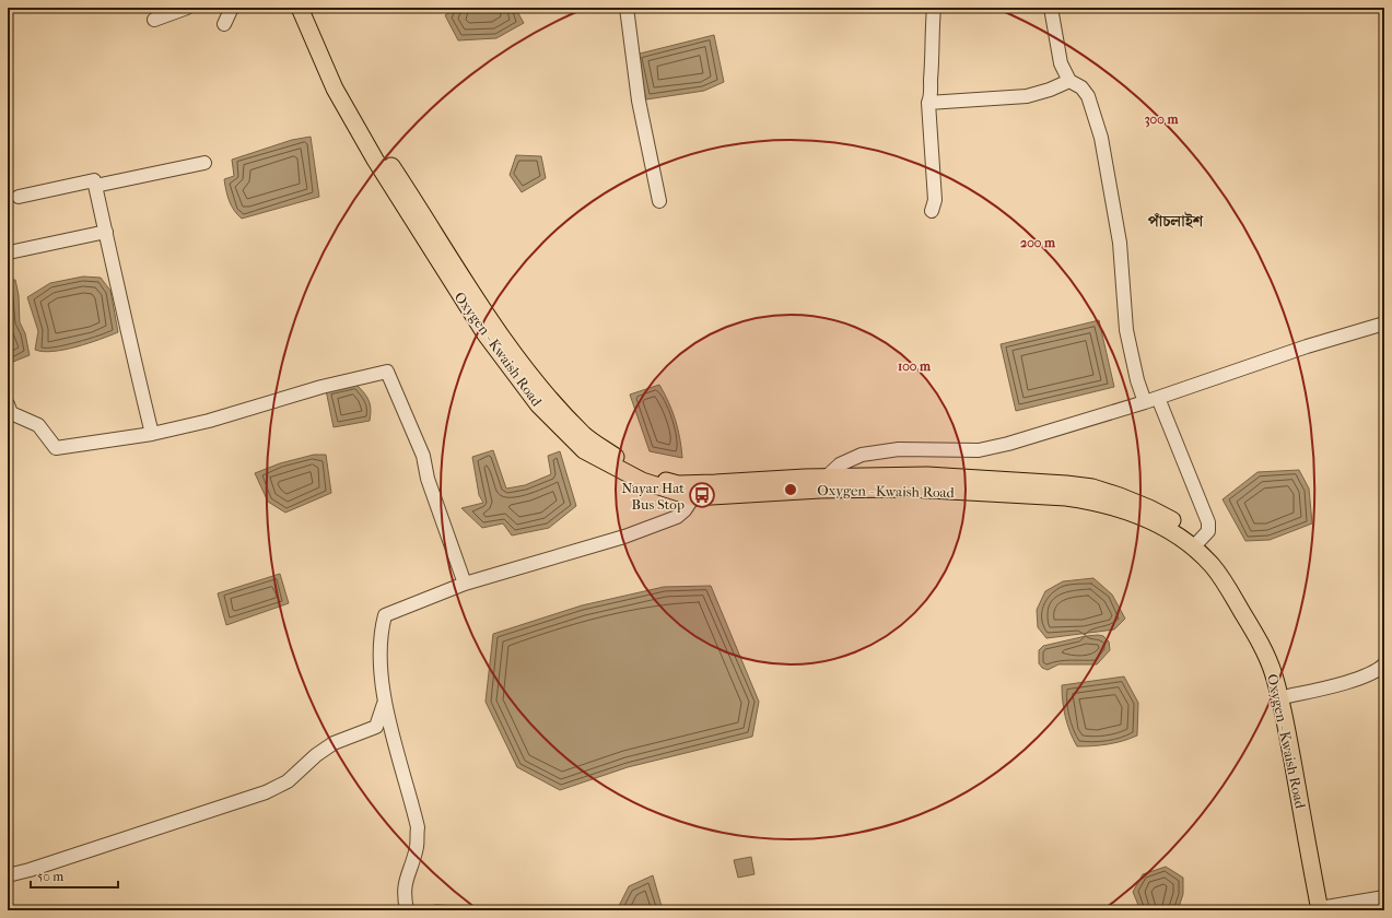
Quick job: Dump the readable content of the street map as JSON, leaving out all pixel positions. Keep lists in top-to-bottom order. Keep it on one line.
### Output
{"streets":{"main road":["Oxygen - Kwaish Road"]},"districts":["পাঁচলাইশ"],"places":{"bus stop":["Nayar Hat Bus Stop"]},"scale_bar":"50 m","rings":["300 m","200 m","100 m"]}
